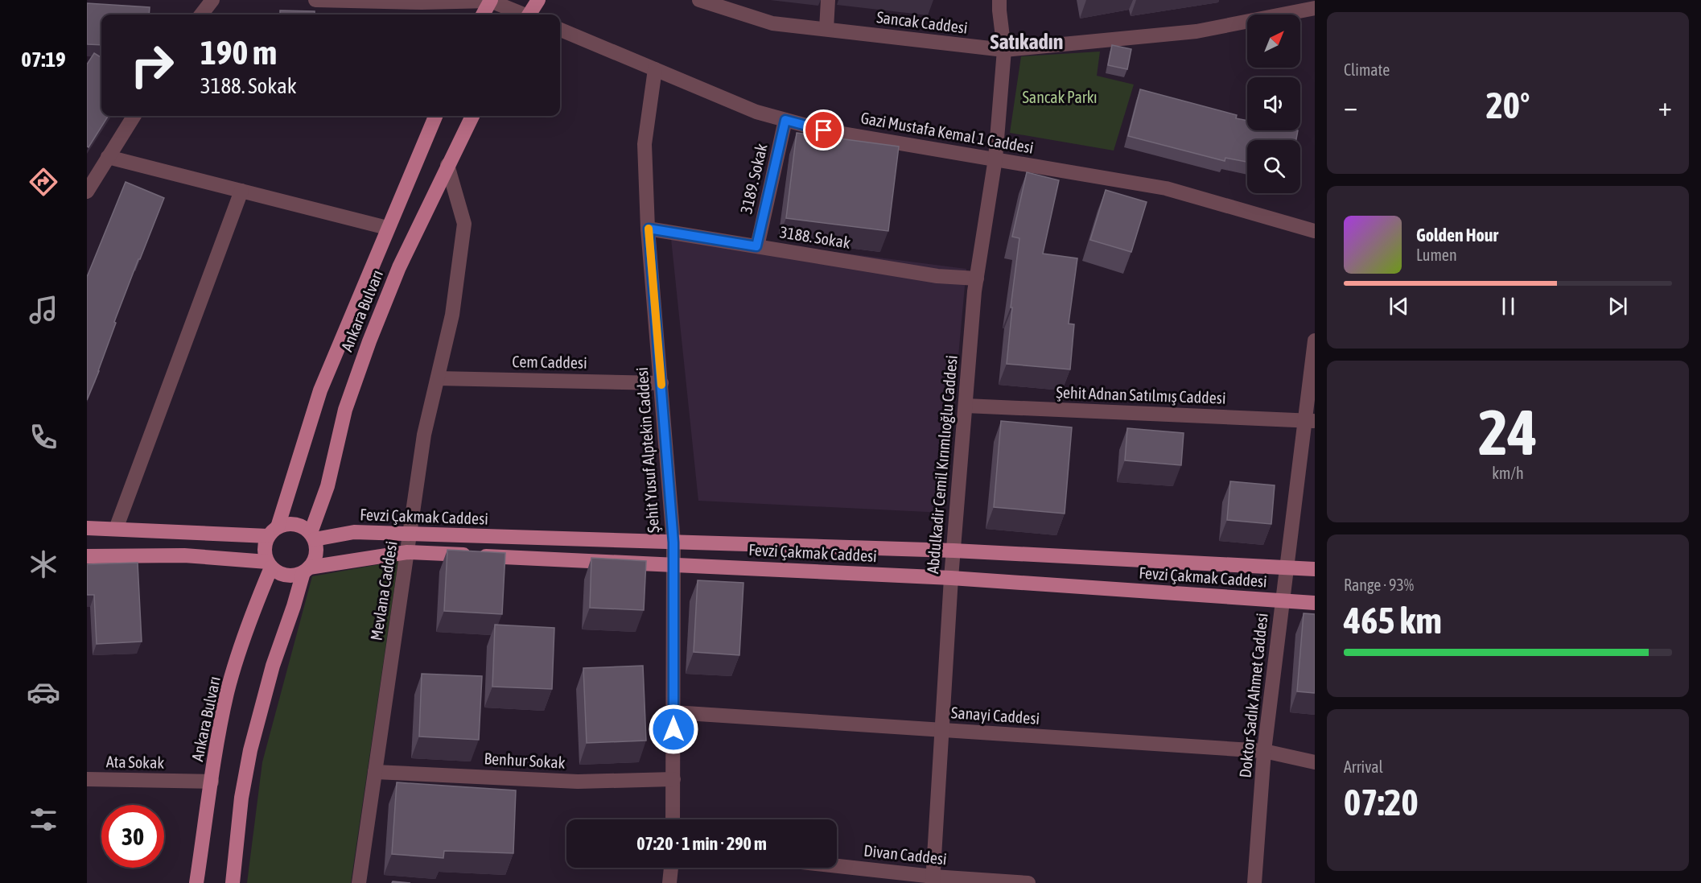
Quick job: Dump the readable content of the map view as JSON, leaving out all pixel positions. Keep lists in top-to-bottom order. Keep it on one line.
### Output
{"streets":{"main road":["Ankara Bulvarı","Fevzi Çakmak Caddesi"],"street":["Sancak Caddesi","Gazi Mustafa Kemal 1 Caddesi","3189. Sokak","3188. Sokak","Cem Caddesi","Şehit Adnan Satılmış Caddesi","Şehit Yusuf Alptekin Caddesi","Abdulkadir Cemil Kırımlıoğlu Caddesi","Mevlana Caddesi","Doktor Sadık Ahmet Caddesi","Sanayi Caddesi","Benhur Sokak","Ata Sokak","Divan Caddesi"]},"crossings":[["Sancak Caddesi","Abdulkadir Cemil Kırımlıoğlu Caddesi"],["Gazi Mustafa Kemal 1 Caddesi","3189. Sokak"],["Gazi Mustafa Kemal 1 Caddesi","Şehit Yusuf Alptekin Caddesi"],["Gazi Mustafa Kemal 1 Caddesi","Abdulkadir Cemil Kırımlıoğlu Caddesi"],["3189. Sokak","3188. Sokak"],["3188. Sokak","Şehit Yusuf Alptekin Caddesi"],["3188. Sokak","Abdulkadir Cemil Kırımlıoğlu Caddesi"],["Ankara Bulvarı","Fevzi Çakmak Caddesi"],["Ankara Bulvarı","Mevlana Caddesi"],["Ankara Bulvarı","Ata Sokak"],["Cem Caddesi","Şehit Yusuf Alptekin Caddesi"],["Cem Caddesi","Mevlana Caddesi"],["Şehit Adnan Satılmış Caddesi","Abdulkadir Cemil Kırımlıoğlu Caddesi"],["Şehit Adnan Satılmış Caddesi","Doktor Sadık Ahmet Caddesi"],["Şehit Yusuf Alptekin Caddesi","Fevzi Çakmak Caddesi"],["Şehit Yusuf Alptekin Caddesi","Sanayi Caddesi"],["Şehit Yusuf Alptekin Caddesi","Benhur Sokak"],["Abdulkadir Cemil Kırımlıoğlu Caddesi","Fevzi Çakmak Caddesi"],["Abdulkadir Cemil Kırımlıoğlu Caddesi","Sanayi Caddesi"],["Abdulkadir Cemil Kırımlıoğlu Caddesi","Divan Caddesi"],["Fevzi Çakmak Caddesi","Mevlana Caddesi"],["Fevzi Çakmak Caddesi","Doktor Sadık Ahmet Caddesi"],["Mevlana Caddesi","Benhur Sokak"],["Doktor Sadık Ahmet Caddesi","Sanayi Caddesi"]],"districts":["Satıkadın"],"parks":["Sancak Parkı"],"north":"top right","page":{"tabs":"07:19","tile":["Climate",["24","km/h"],["Range · 93%","465 km"],["Arrival","07:20"]],"turn":["190 m","3188. Sokak"],"heat":["−","20°","+"],"song":["Golden Hour","Lumen"],"limit":"30","trip":"07:20 · 1 min · 290 m"}}
